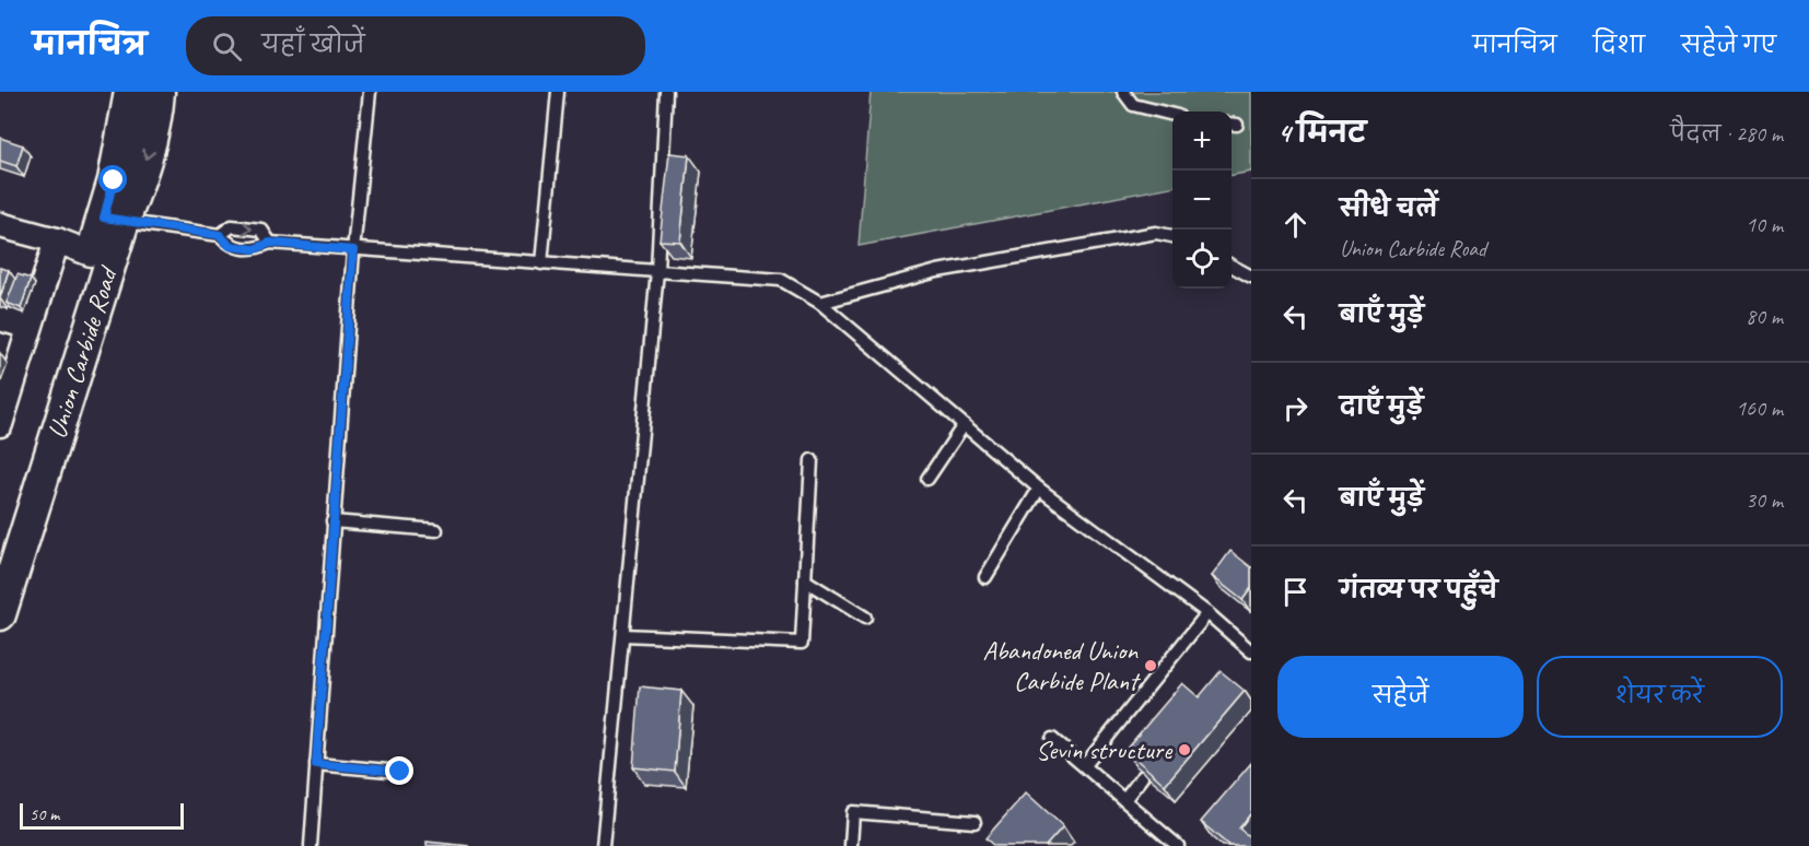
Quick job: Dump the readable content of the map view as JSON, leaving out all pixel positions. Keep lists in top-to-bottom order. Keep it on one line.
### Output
{"streets":{"street":["Union Carbide Road"]},"places":["Abandoned Union Carbide Plant","Sevin structure"],"scale_bar":"50 m","page":{"header":"मानचित्र","search":"यहाँ खोजें","nav":["मानचित्र","दिशा","सहेजे गए"],"heading":["4 मिनट","पैदल · 280 m"],"map_buttons":["+","−"],"list":[["सीधे चलें","Union Carbide Road","10 m"],["बाएँ मुड़ें","80 m"],["दाएँ मुड़ें","160 m"],["बाएँ मुड़ें","30 m"],"गंतव्य पर पहुँचे"],"buttons":["सहेजें","शेयर करें"],"scale":"50 m"}}
